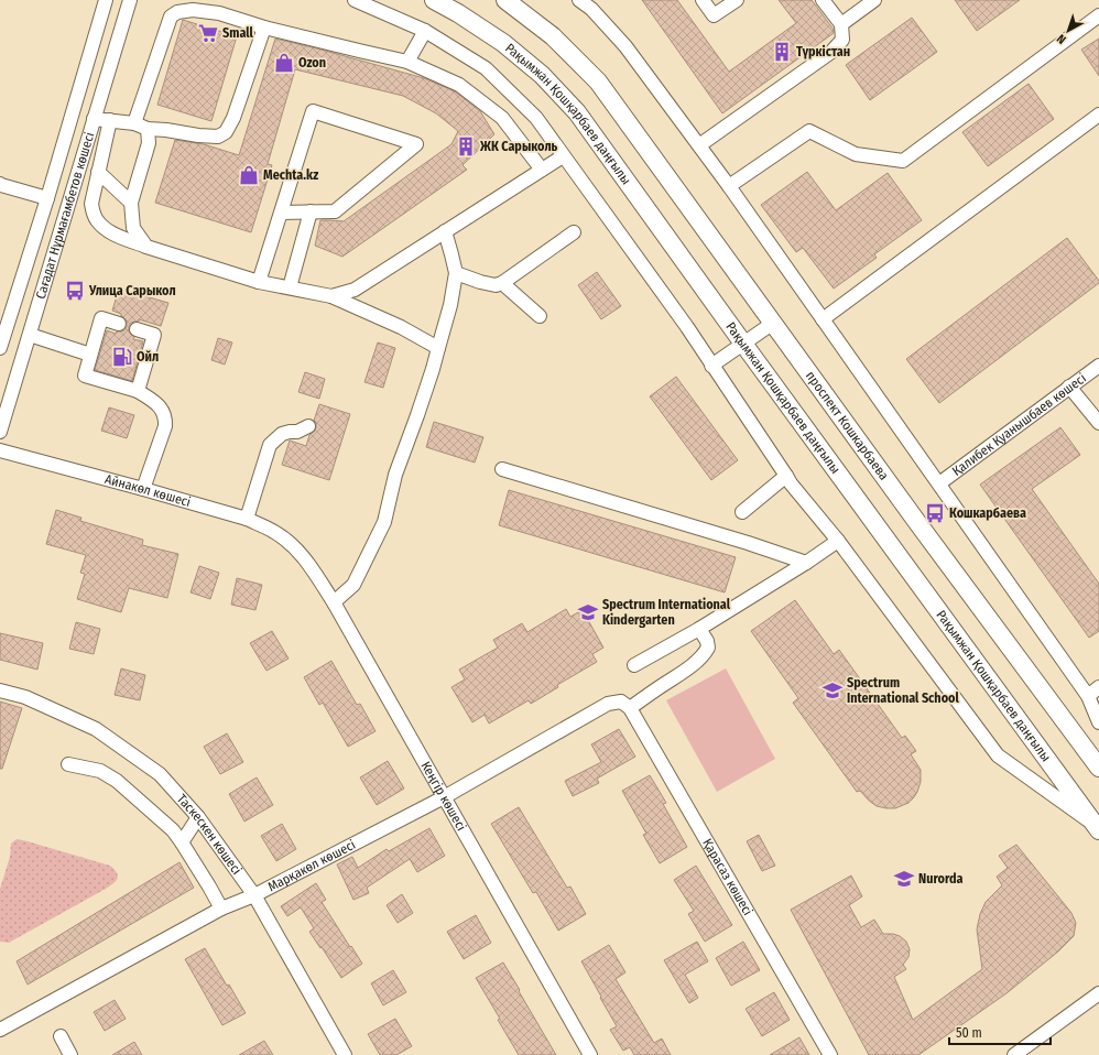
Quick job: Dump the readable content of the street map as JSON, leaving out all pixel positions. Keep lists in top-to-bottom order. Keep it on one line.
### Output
{"streets":{"main road":["Рақымжан Қошқарбаев даңғылы","проспект Кошкарбаева"],"street":["Сағадат Нұрмағамбетов көшесі","Қалибек Қуанышбаев көшесі","Айнакөл көшесі","Кеңгір көшесі","Таскескен көшесі","Марқакөл көшесі","Қарасаз көшесі"]},"crossings":[["Айнакөл көшесі","Кеңгір көшесі"],["Кеңгір көшесі","Марқакөл көшесі"],["Таскескен көшесі","Марқакөл көшесі"],["Марқакөл көшесі","Қарасаз көшесі"]],"places":{"supermarket":["Small"],"building":["Түркістан","ЖК Сарыколь"],"shop":["Ozon","Mechta.kz"],"bus stop":["Улица Сарыкол","Кошкарбаева"],"fuel station":["Ойл"],"school or university":["Spectrum International Kindergarten","Spectrum International School","Nurorda"]},"scale_bar":"50 m","north":"bottom left"}
